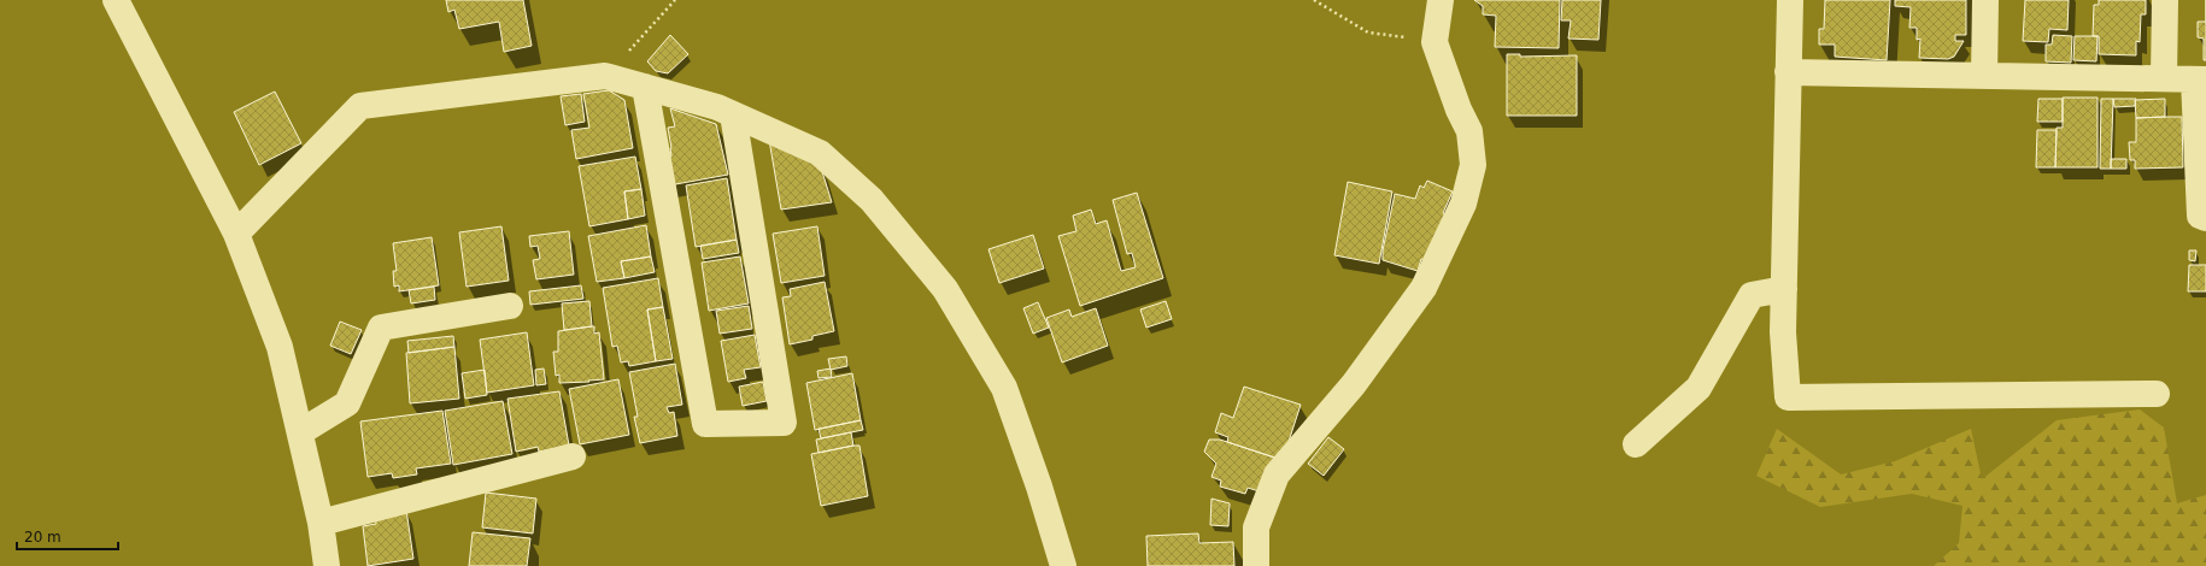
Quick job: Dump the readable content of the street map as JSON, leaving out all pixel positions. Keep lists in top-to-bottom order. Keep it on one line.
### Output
{"scale_bar":"20 m"}
